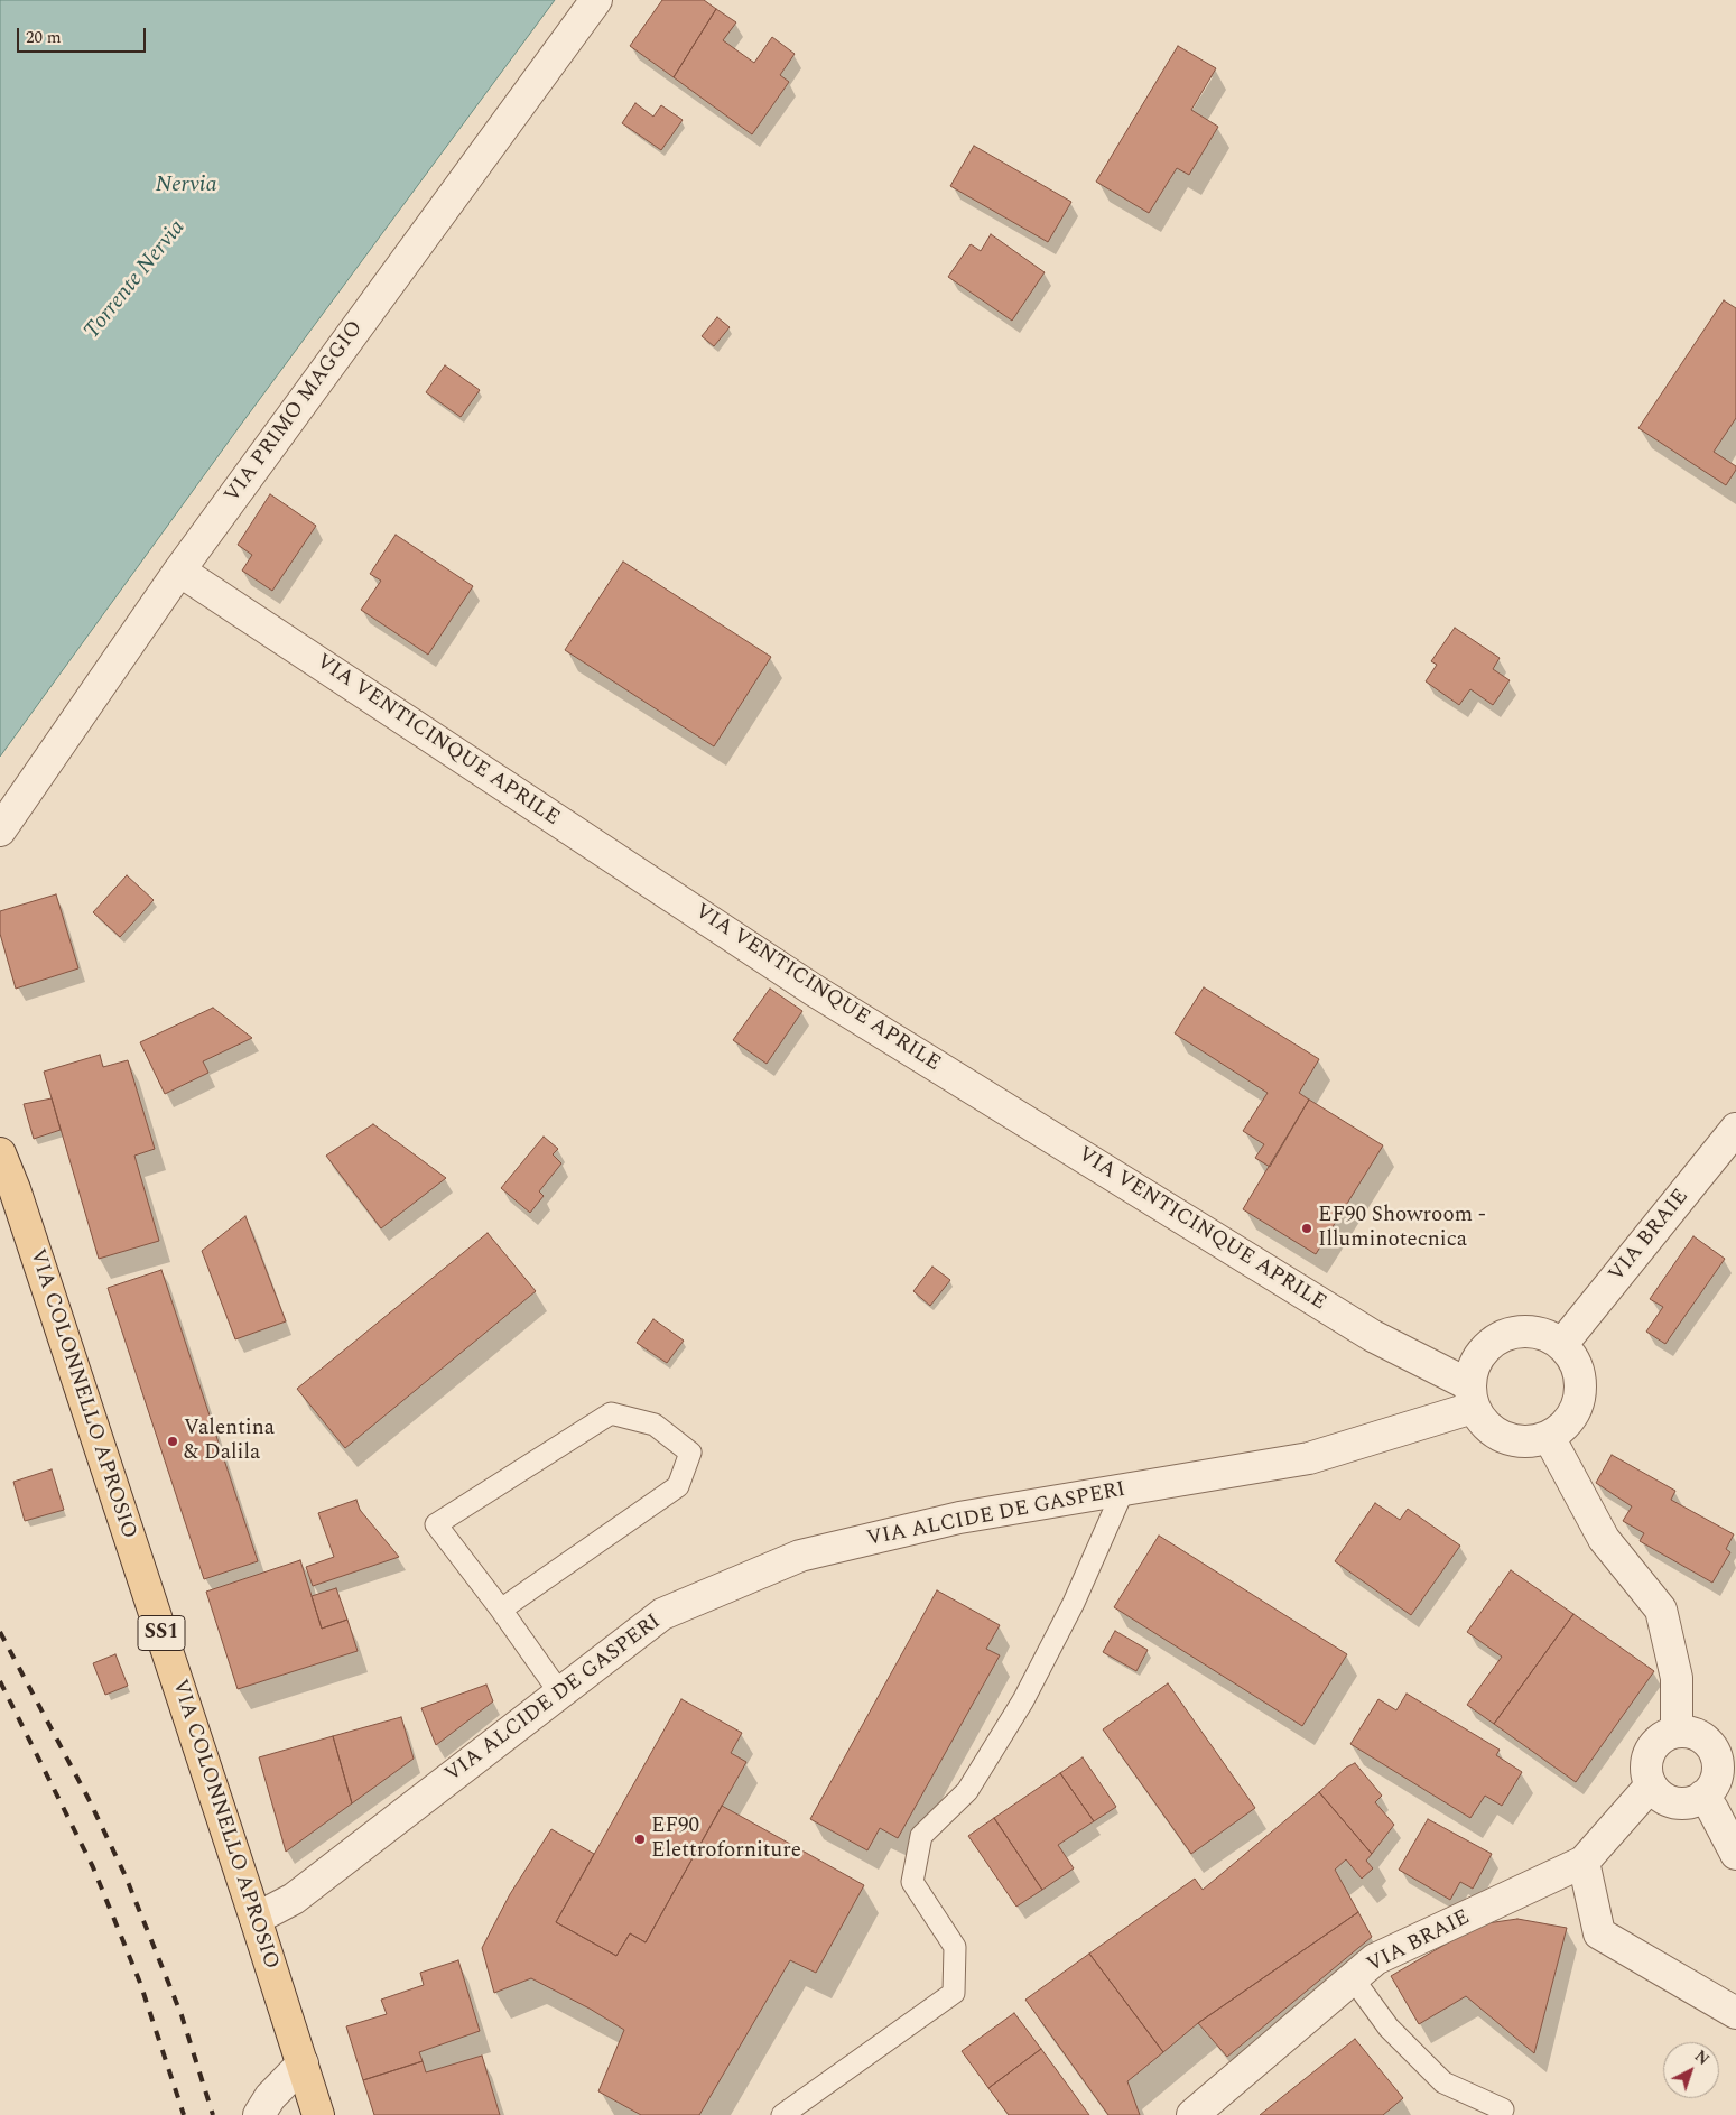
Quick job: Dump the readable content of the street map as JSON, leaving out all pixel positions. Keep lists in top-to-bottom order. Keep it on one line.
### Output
{"streets":{"main road":["VIA COLONNELLO APROSIO","SS1"],"street":["VIA PRIMO MAGGIO","VIA VENTICINQUE APRILE","VIA BRAIE","VIA ALCIDE DE GASPERI"]},"crossings":[["VIA PRIMO MAGGIO","VIA VENTICINQUE APRILE"],["VIA VENTICINQUE APRILE","VIA BRAIE"],["VIA VENTICINQUE APRILE","VIA ALCIDE DE GASPERI"],["VIA BRAIE","VIA ALCIDE DE GASPERI"],["VIA COLONNELLO APROSIO","VIA ALCIDE DE GASPERI"]],"water":["Nervia","Torrente Nervia"],"places":["EF90 Showroom - Illuminotecnica","Valentina & Dalila","EF90 Elettroforniture"],"scale_bar":"20 m","north":"top right"}
